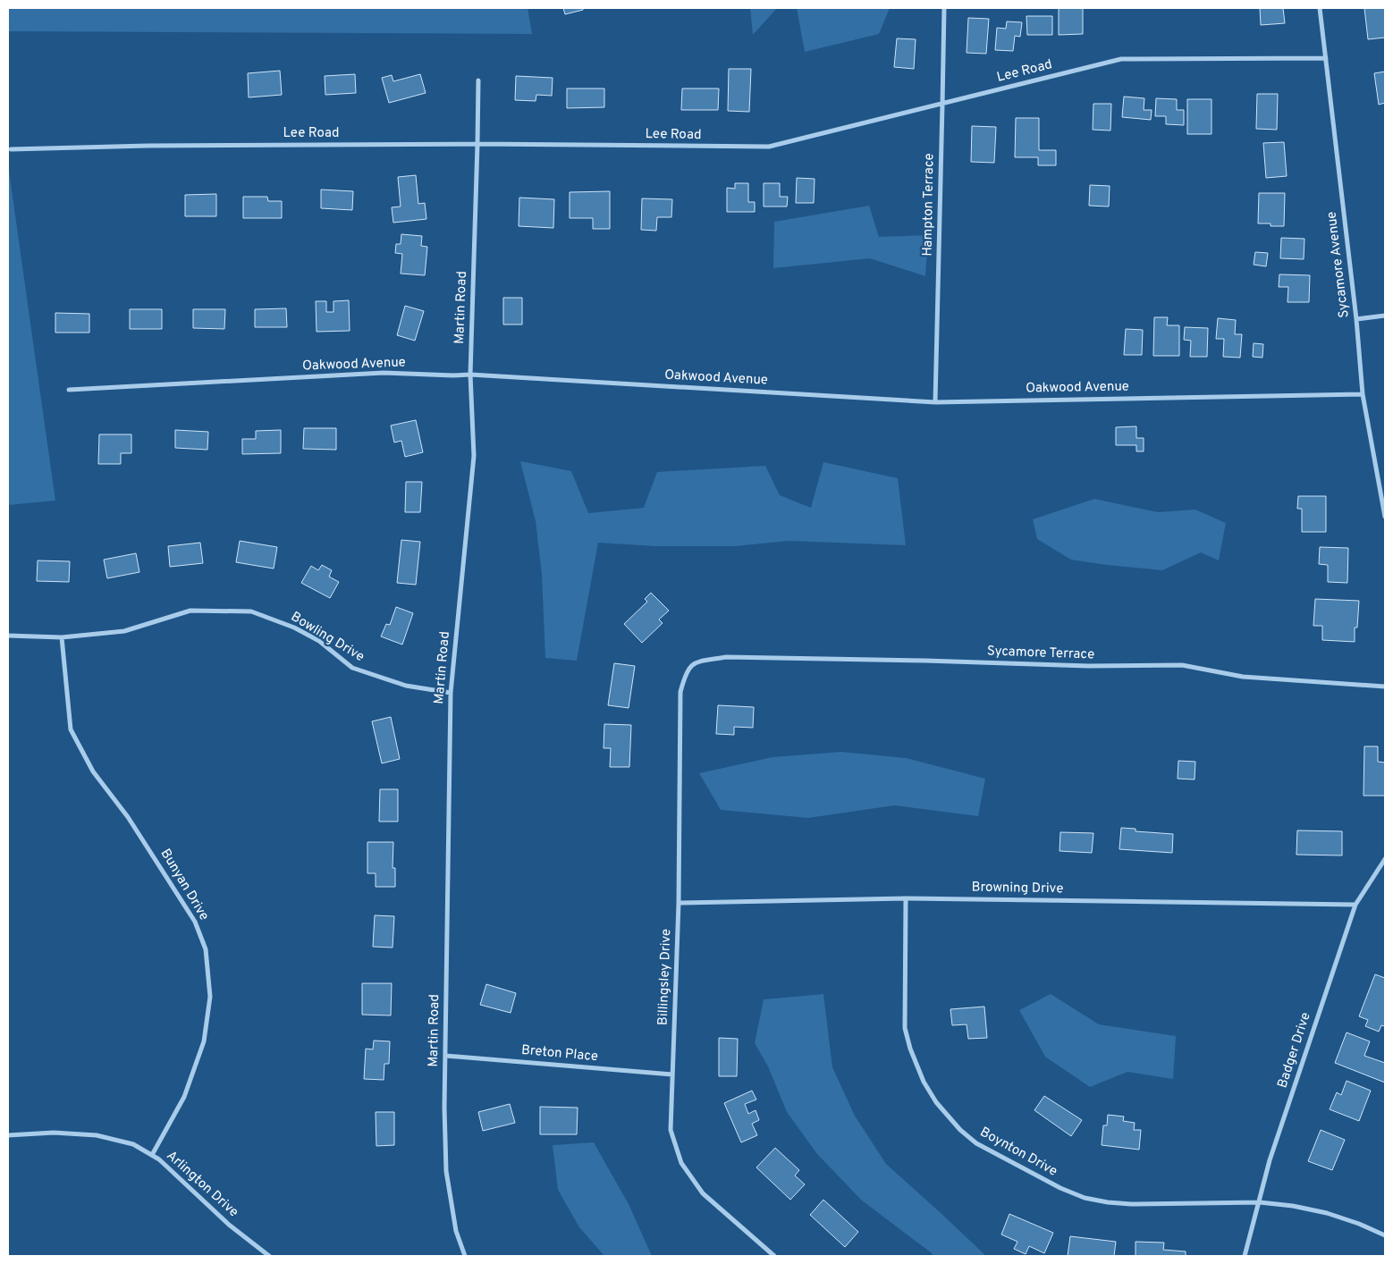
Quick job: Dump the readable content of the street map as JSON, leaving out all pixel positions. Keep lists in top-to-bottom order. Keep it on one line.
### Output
{"streets":{"street":["Lee Road","Hampton Terrace","Sycamore Avenue","Martin Road","Oakwood Avenue","Bowling Drive","Sycamore Terrace","Bunyan Drive","Browning Drive","Billingsley Drive","Badger Drive","Breton Place","Boynton Drive","Arlington Drive"]},"crossings":[["Lee Road","Hampton Terrace"],["Lee Road","Sycamore Avenue"],["Lee Road","Martin Road"],["Hampton Terrace","Oakwood Avenue"],["Sycamore Avenue","Oakwood Avenue"],["Martin Road","Oakwood Avenue"],["Martin Road","Bowling Drive"],["Martin Road","Breton Place"],["Bowling Drive","Bunyan Drive"],["Sycamore Terrace","Billingsley Drive"],["Bunyan Drive","Arlington Drive"],["Browning Drive","Billingsley Drive"],["Browning Drive","Badger Drive"],["Browning Drive","Boynton Drive"],["Billingsley Drive","Breton Place"],["Badger Drive","Boynton Drive"]]}
